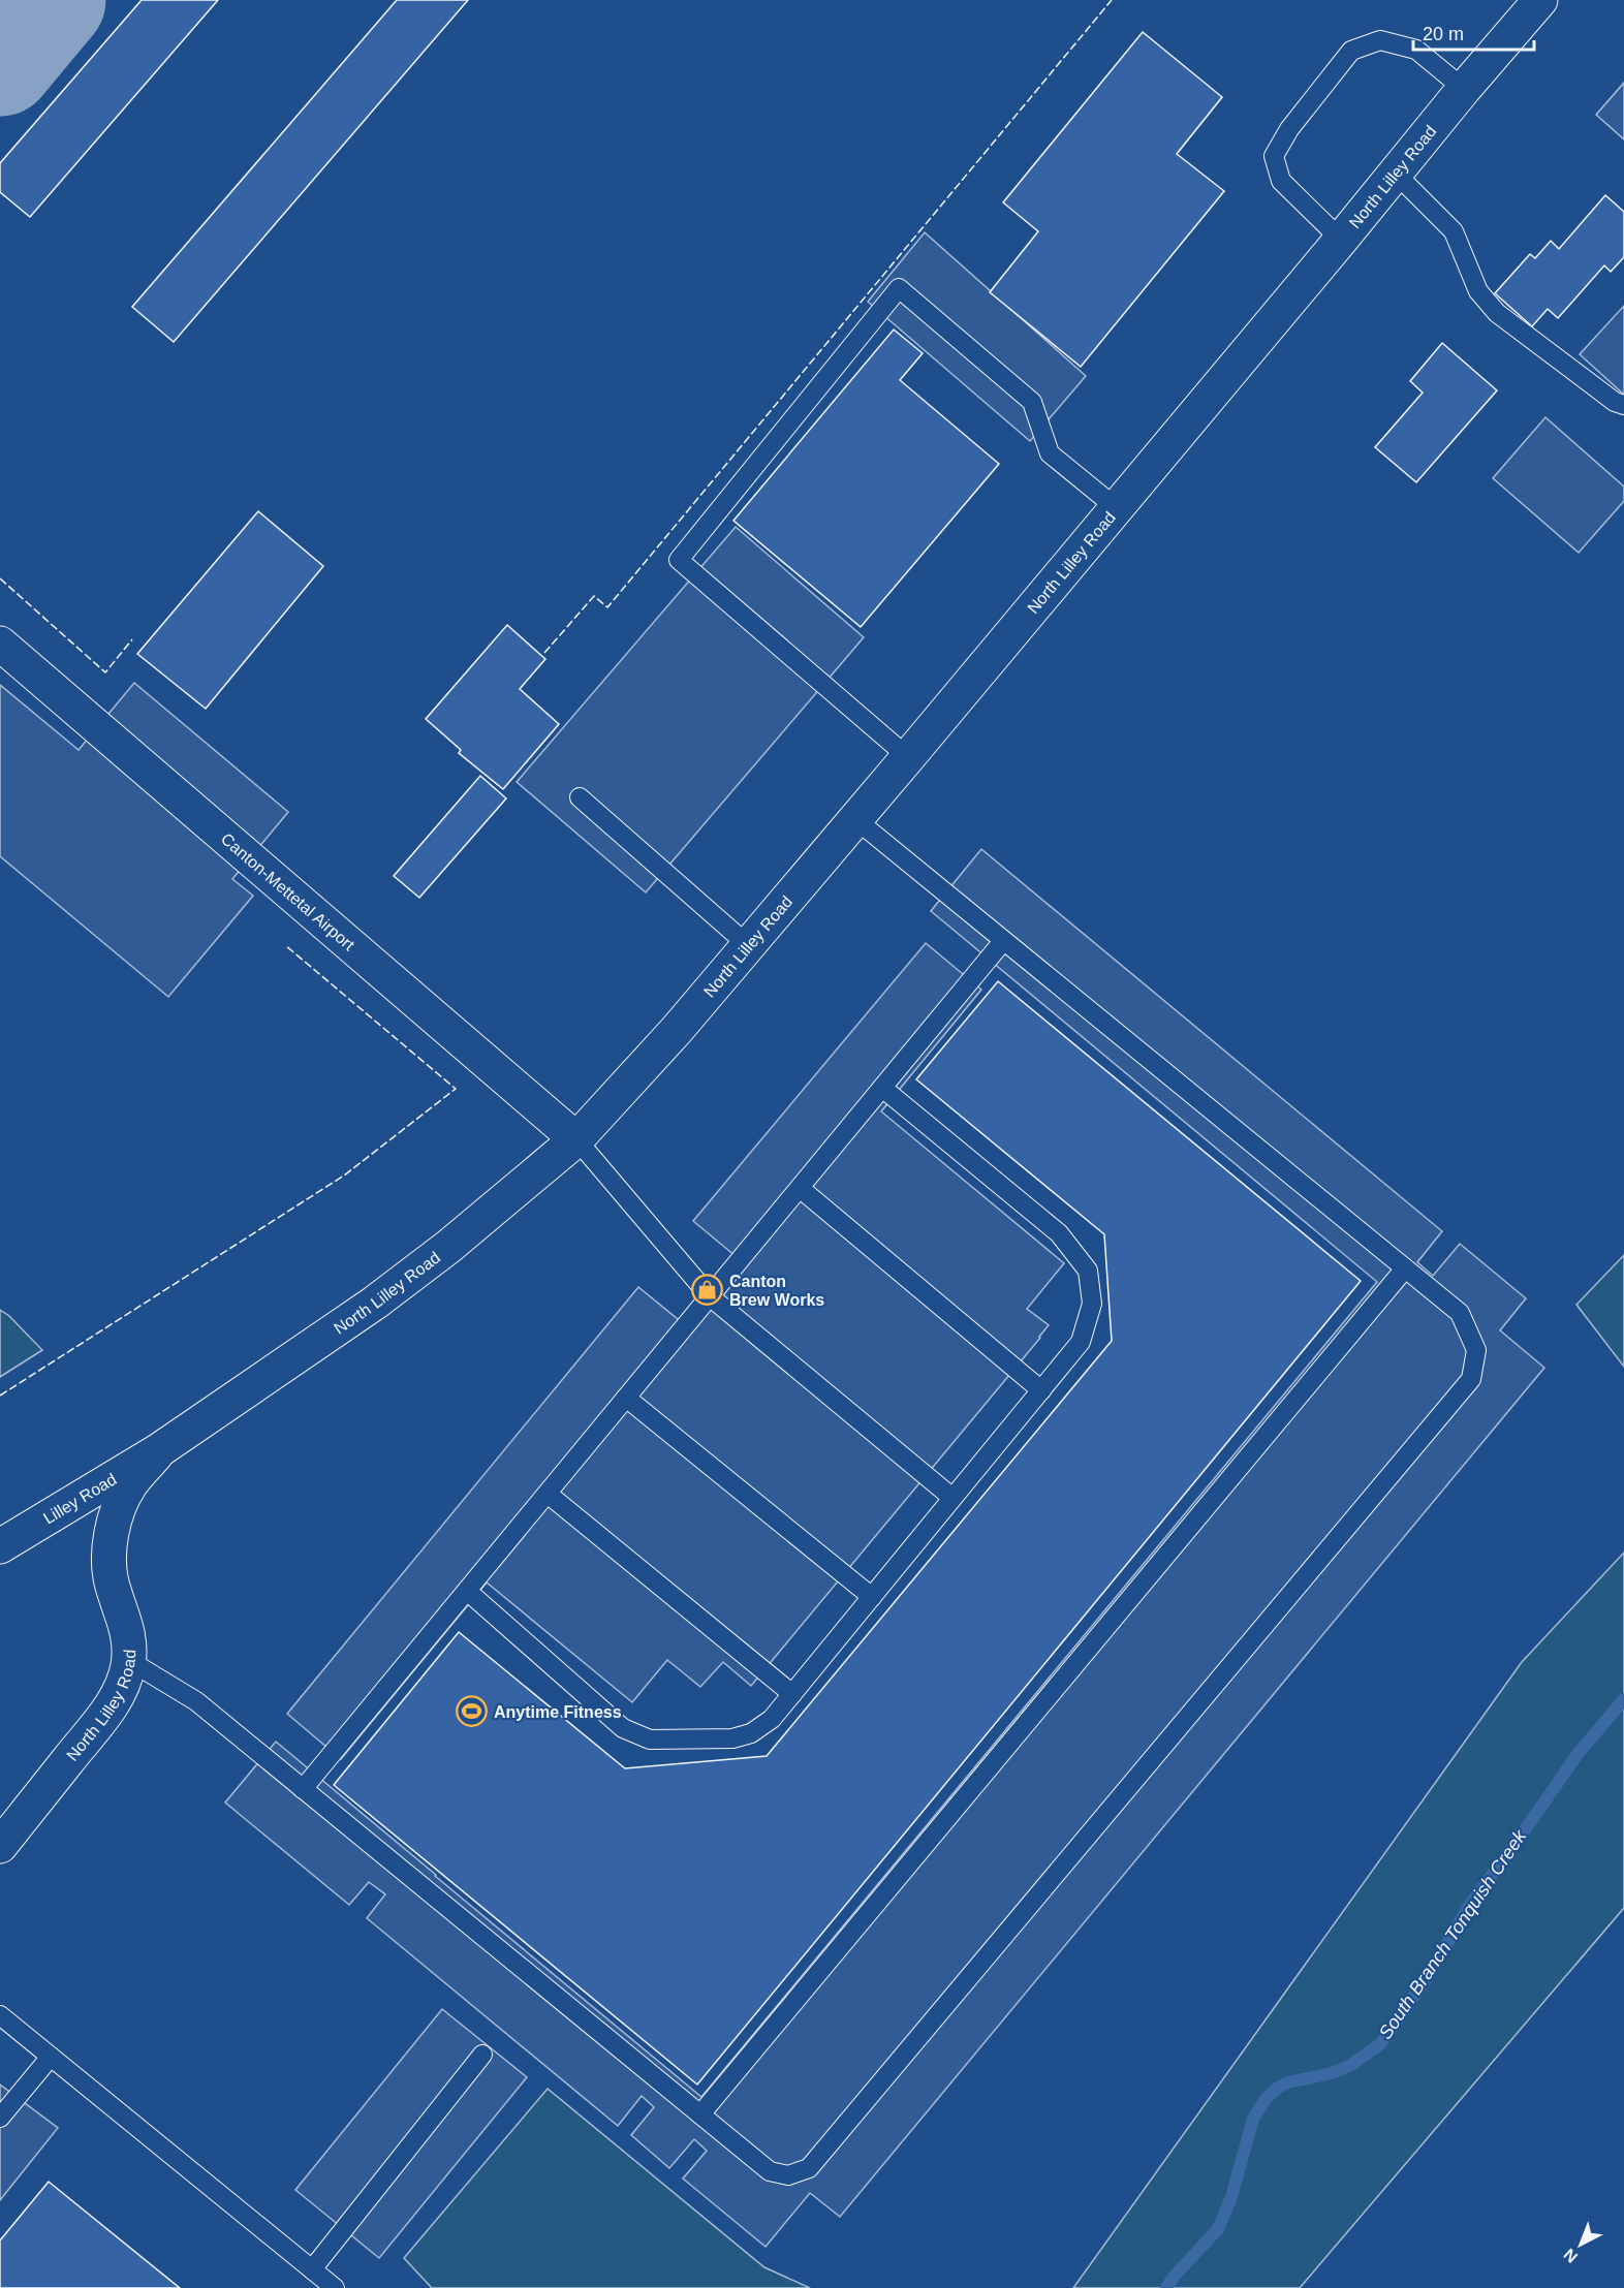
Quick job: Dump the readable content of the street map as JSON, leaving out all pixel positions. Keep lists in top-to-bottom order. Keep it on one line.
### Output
{"streets":{"street":["North Lilley Road","Canton-Mettetal Airport","Lilley Road"]},"crossings":[["North Lilley Road","Canton-Mettetal Airport"],["North Lilley Road","Lilley Road"]],"water":["South Branch Tonquish Creek"],"places":{"shop":["Canton Brew Works"],"sports":["Anytime Fitness"]},"scale_bar":"20 m","north":"bottom left"}
